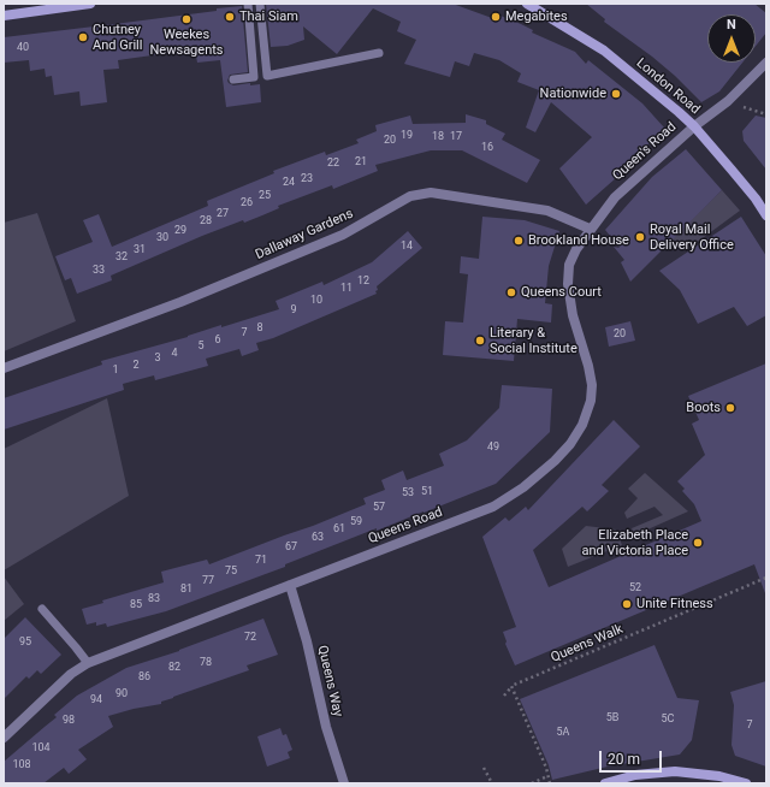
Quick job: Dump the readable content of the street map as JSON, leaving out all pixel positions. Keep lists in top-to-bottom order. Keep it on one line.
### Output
{"streets":{"street":["London Road","Queen's Road","Dallaway Gardens","Queens Road","Queens Way"],"path":["Queens Walk"]},"crossings":[["London Road","Queen's Road"],["Queen's Road","Queens Road"],["Dallaway Gardens","Queens Road"],["Queens Road","Queens Way"]],"places":["Thai Siam","Megabites","Weekes Newsagents","Chutney And Grill","Nationwide","Royal Mail Delivery Office","Brookland House","Queens Court","Literary & Social Institute","Boots","Elizabeth Place and Victoria Place","Unite Fitness"],"house_numbers":["40","19","18","17","20","16","21","22","23","24","25","26","27","28","29","30","14","31","32","33","12","11","10","9","8","7","20","6","5","4","3","2","1","49","51","53","57","59","61","63","67","71","75","77","52","81","83","85","72","95","78","82","86","90","94","5B","5C","98","7","5A","104","108"],"scale_bar":"20 m","north":"top"}
